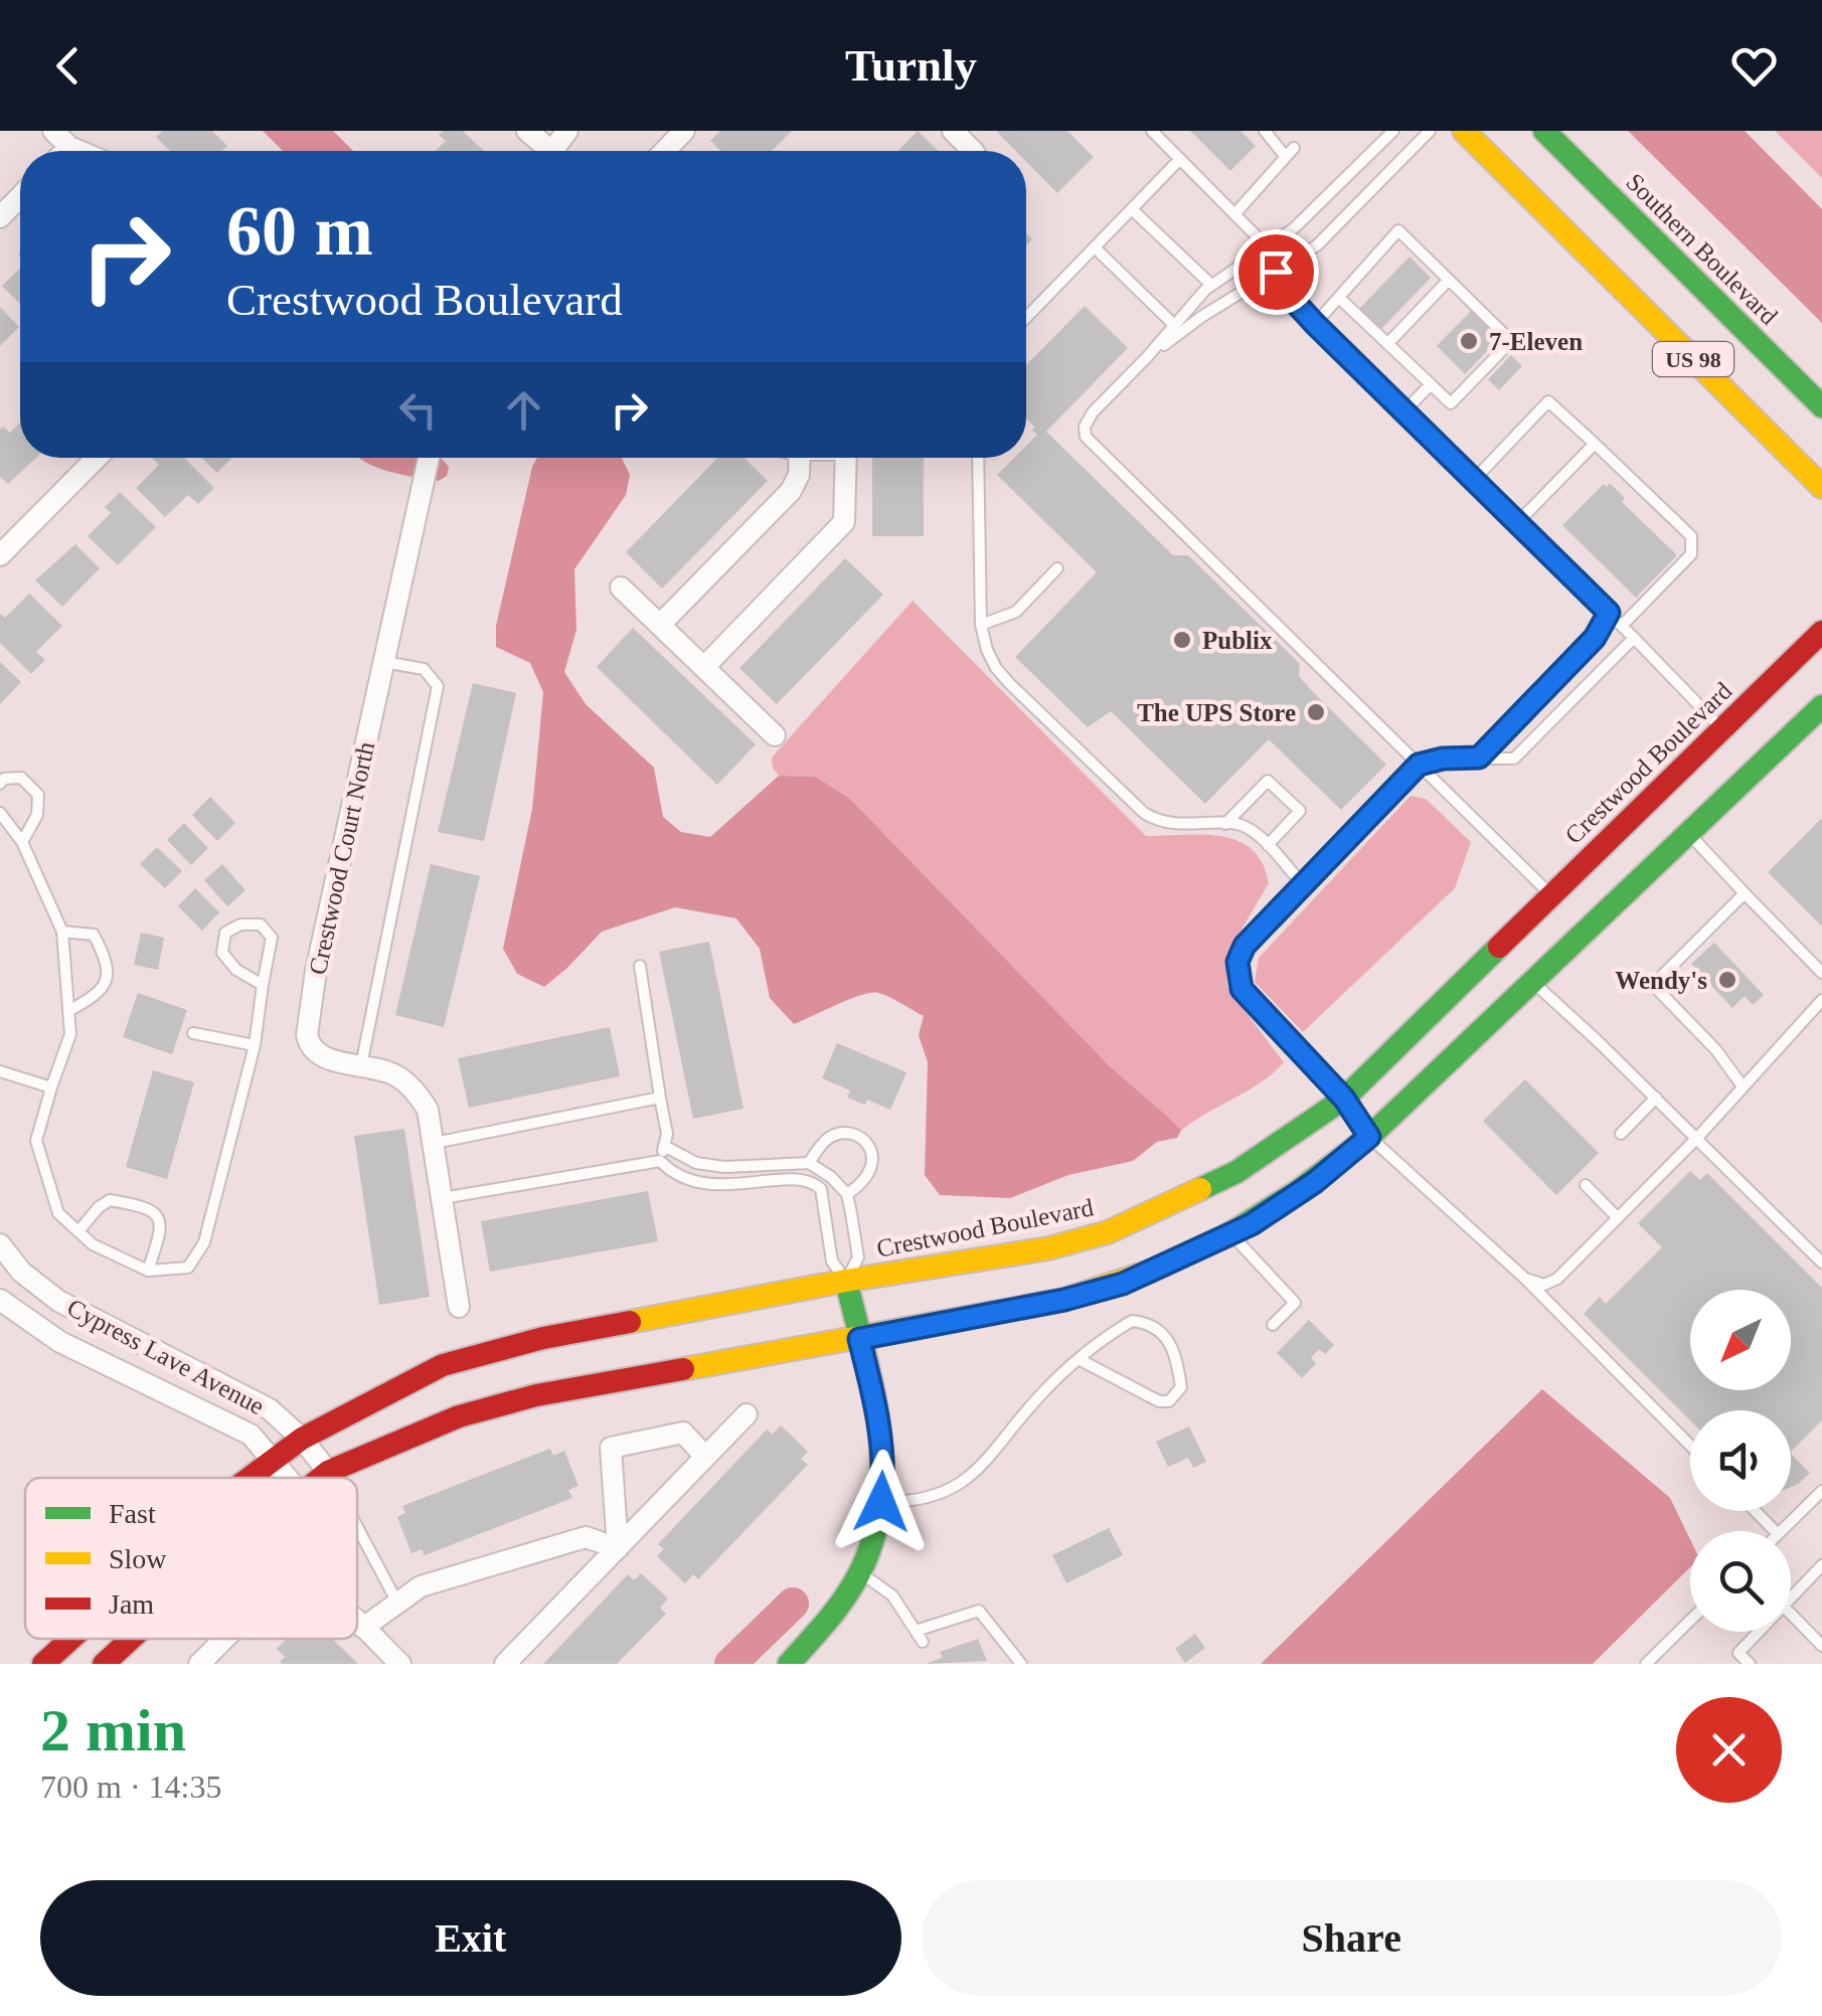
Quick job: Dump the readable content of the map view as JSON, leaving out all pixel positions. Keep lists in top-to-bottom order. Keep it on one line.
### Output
{"streets":{"main road":["Southern Boulevard","US 98","Crestwood Boulevard"],"street":["Crestwood Court North","Cypress Lave Avenue"]},"crossings":[["Crestwood Boulevard","Cypress Lave Avenue"]],"places":["7-Eleven","Publix","The UPS Store","Wendy's"],"legend":["Fast","Slow","Jam"],"north":"bottom left","page":{"header":"Turnly","turn":["60 m","Crestwood Boulevard"],"heading":["2 min","700 m · 14:35"],"buttons":["Exit","Share"]}}
